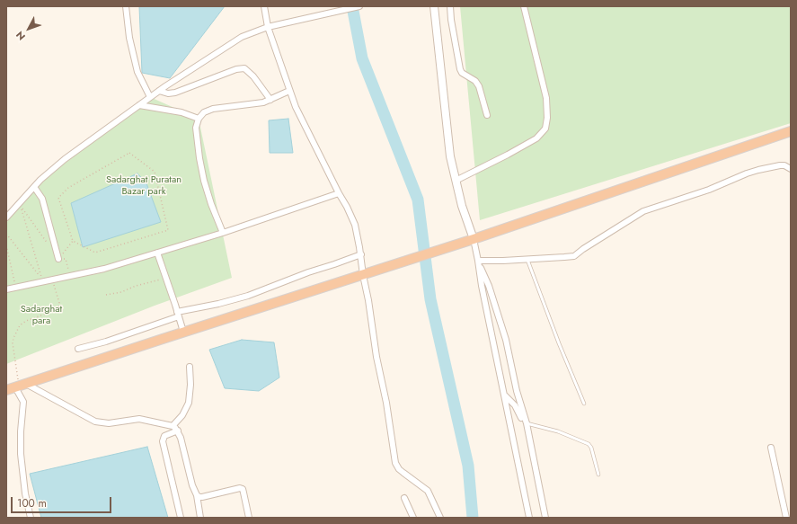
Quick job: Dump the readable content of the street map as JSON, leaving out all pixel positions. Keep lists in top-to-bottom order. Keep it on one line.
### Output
{"parks":["Sadarghat Puratan Bazar park","Sadarghat para"],"scale_bar":"100 m","north":"bottom left"}
